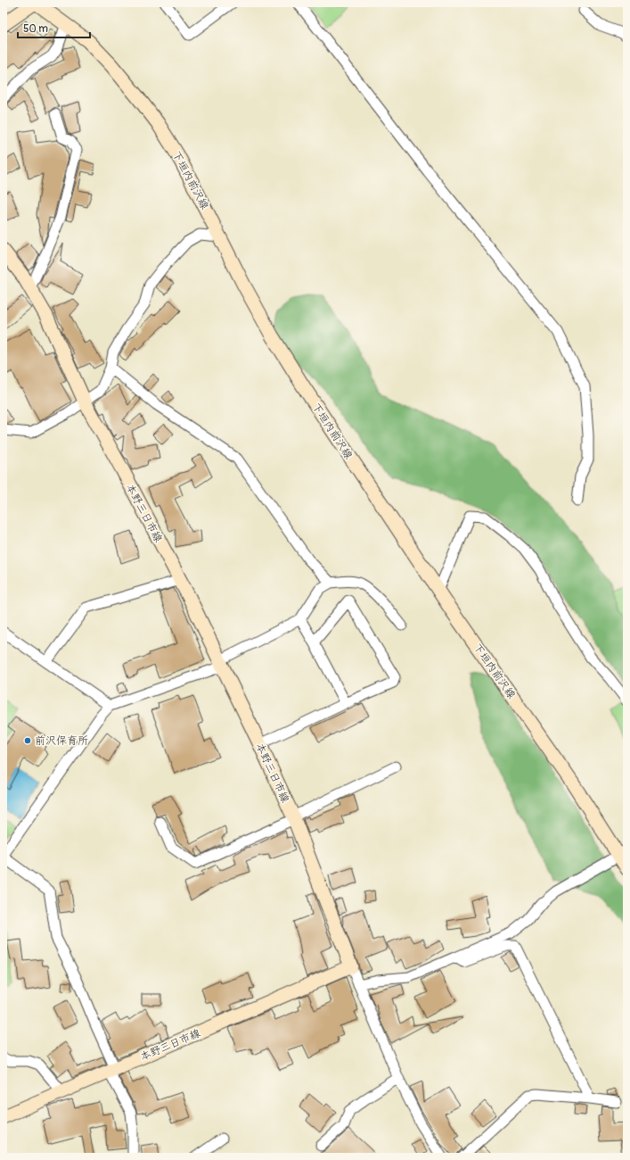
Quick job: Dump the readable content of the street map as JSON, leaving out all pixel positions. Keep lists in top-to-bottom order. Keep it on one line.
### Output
{"streets":{"main road":["下垣内前沢線","本野三日市線"]},"places":["前沢保育所"],"scale_bar":"50 m"}
